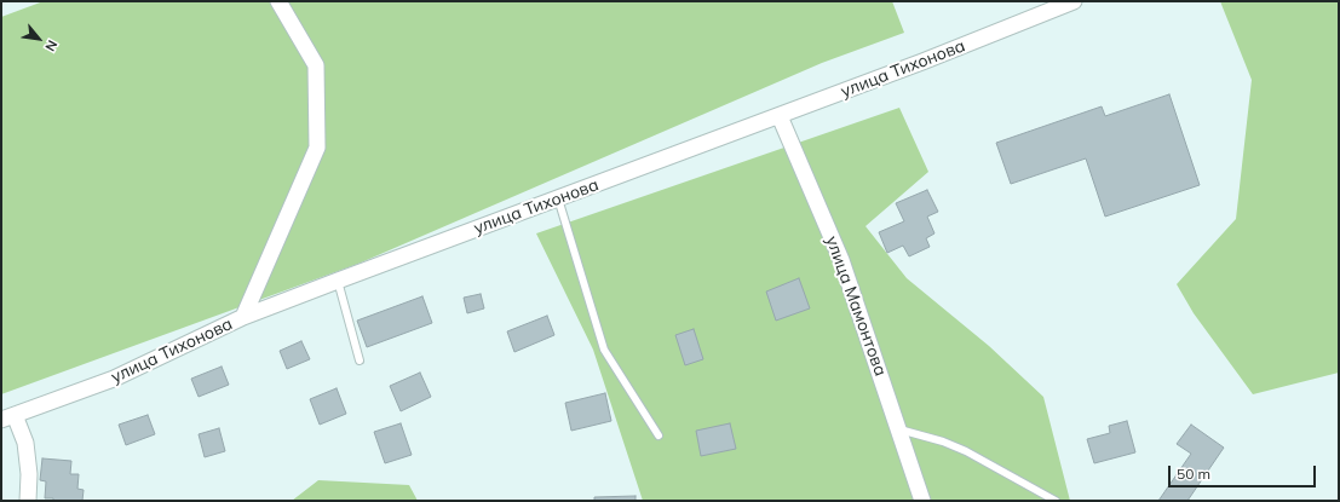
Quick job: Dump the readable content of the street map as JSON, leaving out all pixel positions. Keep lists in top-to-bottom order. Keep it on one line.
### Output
{"streets":{"street":["улица Тихонова","улица Мамонтова"]},"crossings":[["улица Тихонова","улица Мамонтова"]],"scale_bar":"50 m","north":"bottom right"}
